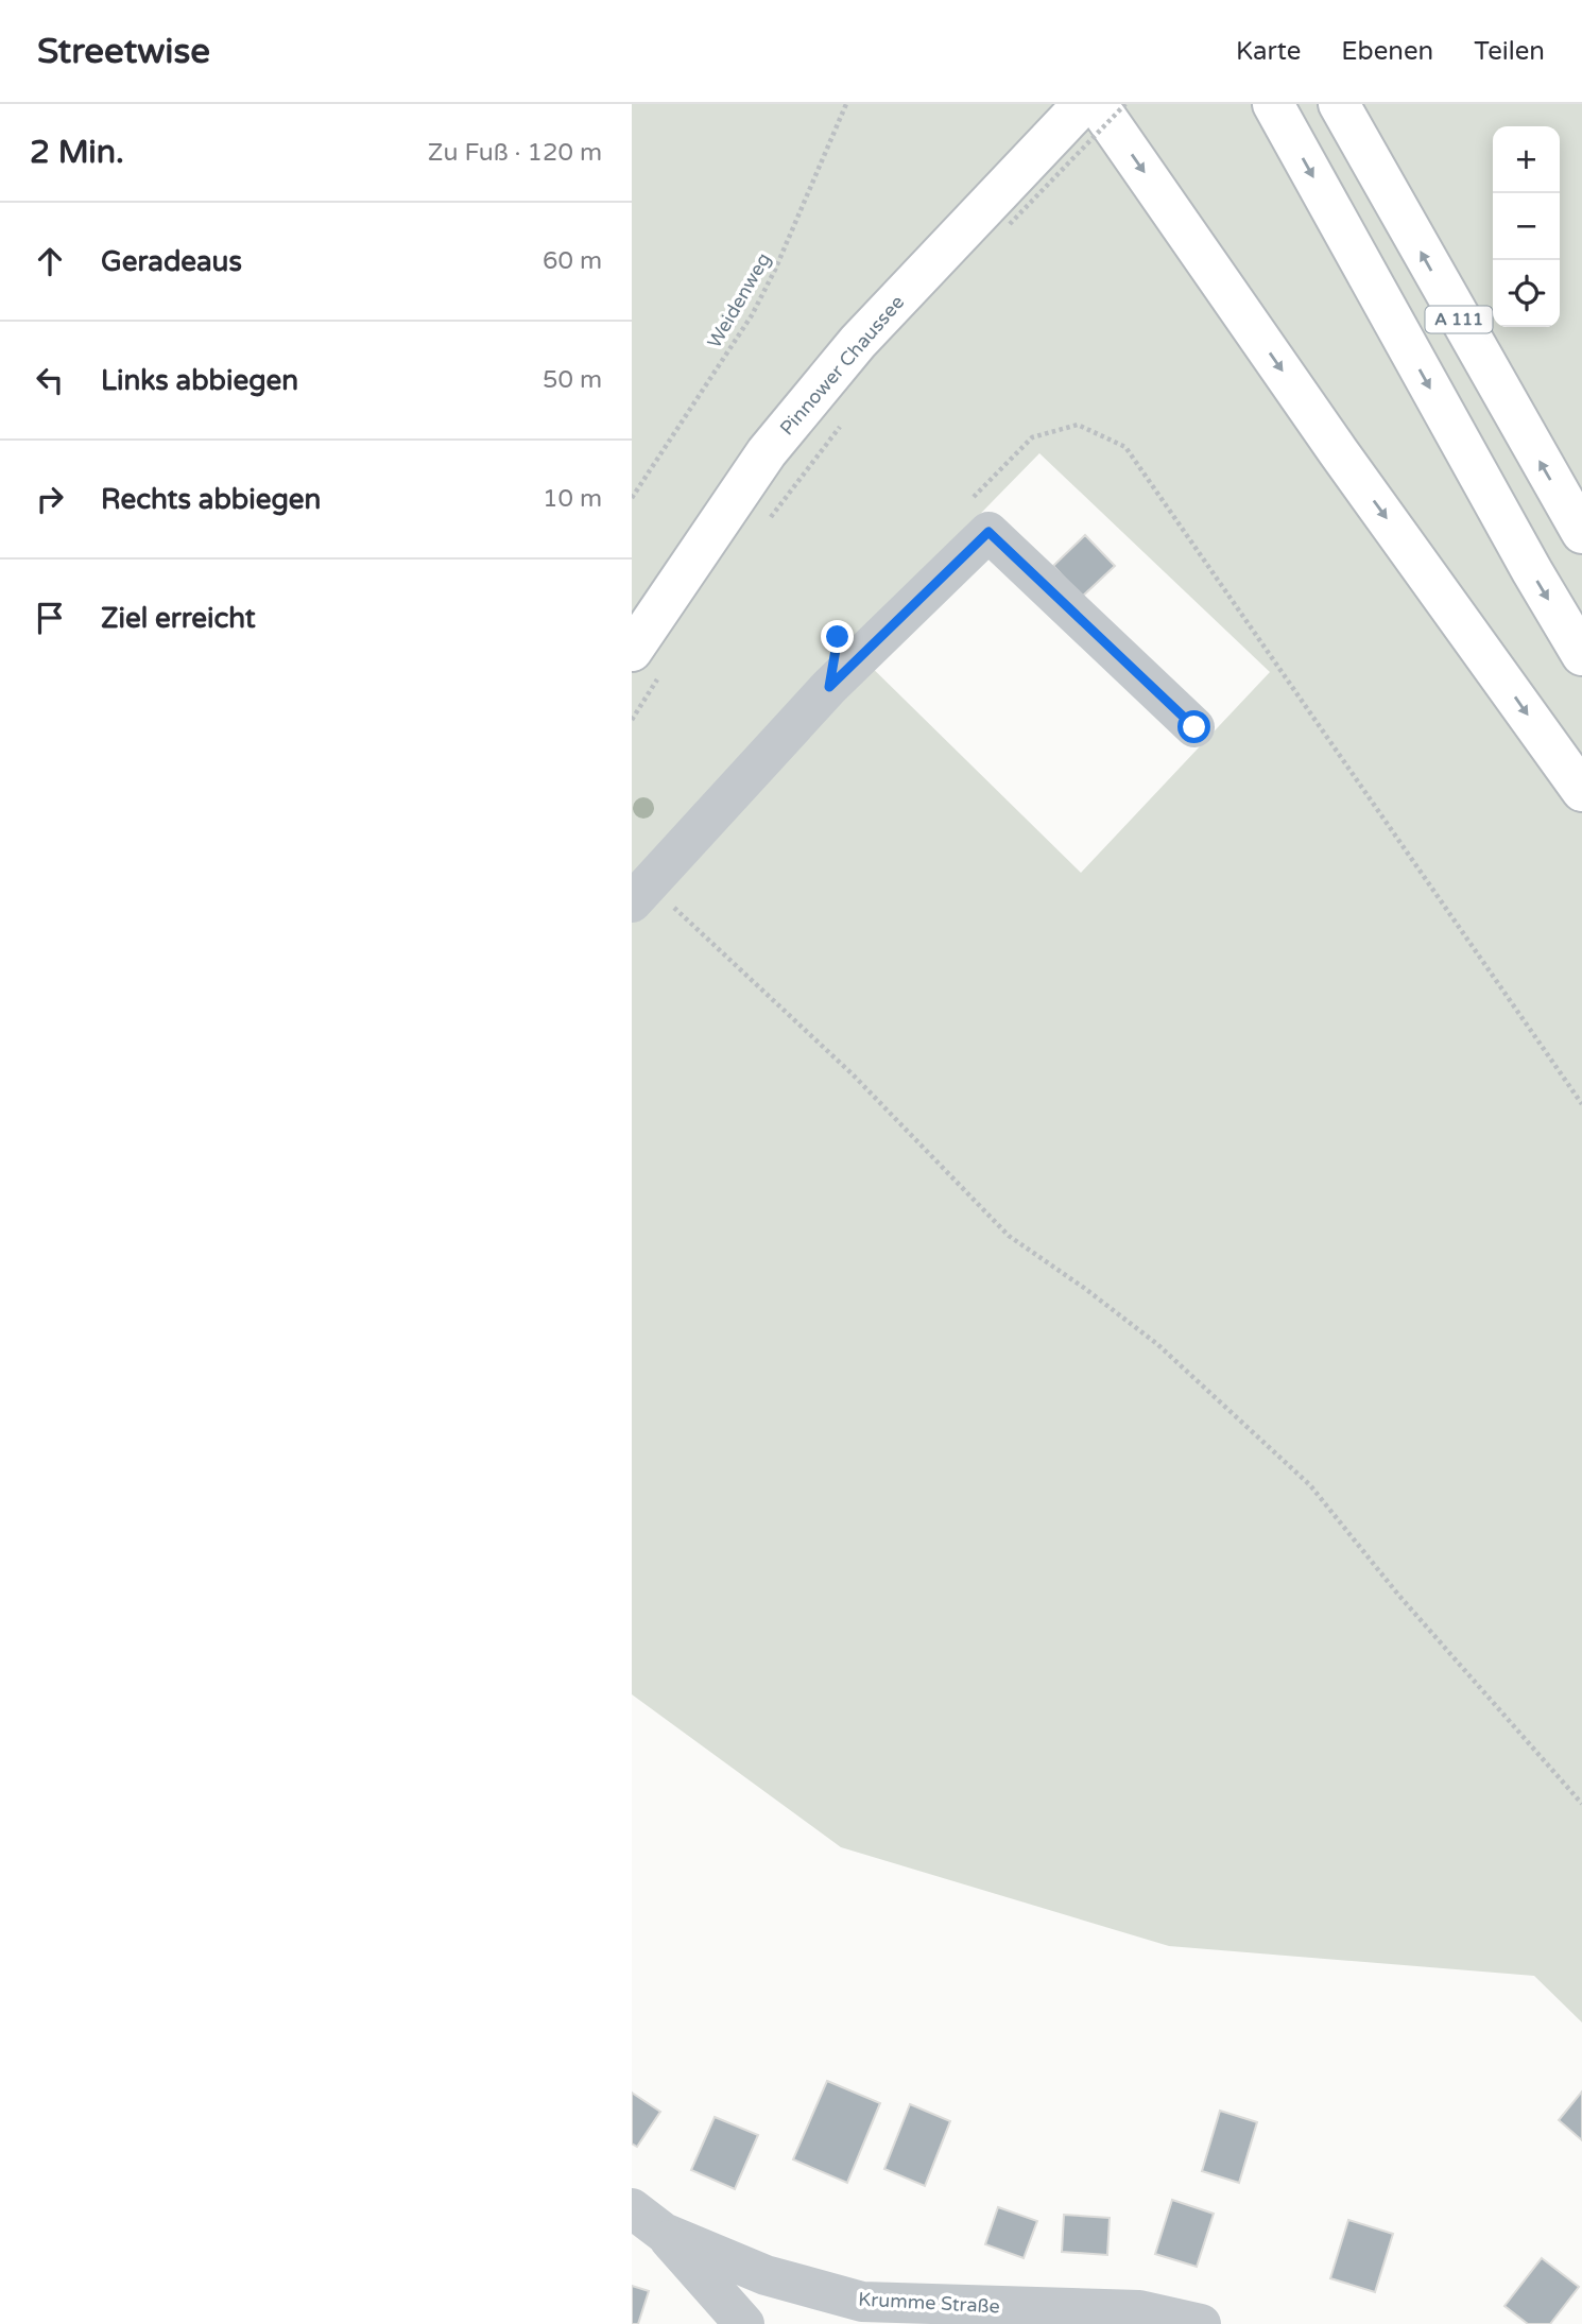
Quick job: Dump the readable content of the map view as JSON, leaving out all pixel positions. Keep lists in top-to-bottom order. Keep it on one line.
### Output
{"streets":{"main road":["A 111","Pinnower Chaussee"],"street":["Krumme Straße"],"path":["Weidenweg"]},"page":{"header":"Streetwise","nav":["Karte","Ebenen","Teilen"],"heading":["2 Min.","Zu Fuß · 120 m"],"map_buttons":["+","−"],"list":[["Geradeaus","60 m"],["Links abbiegen","50 m"],["Rechts abbiegen","10 m"],"Ziel erreicht"]}}
